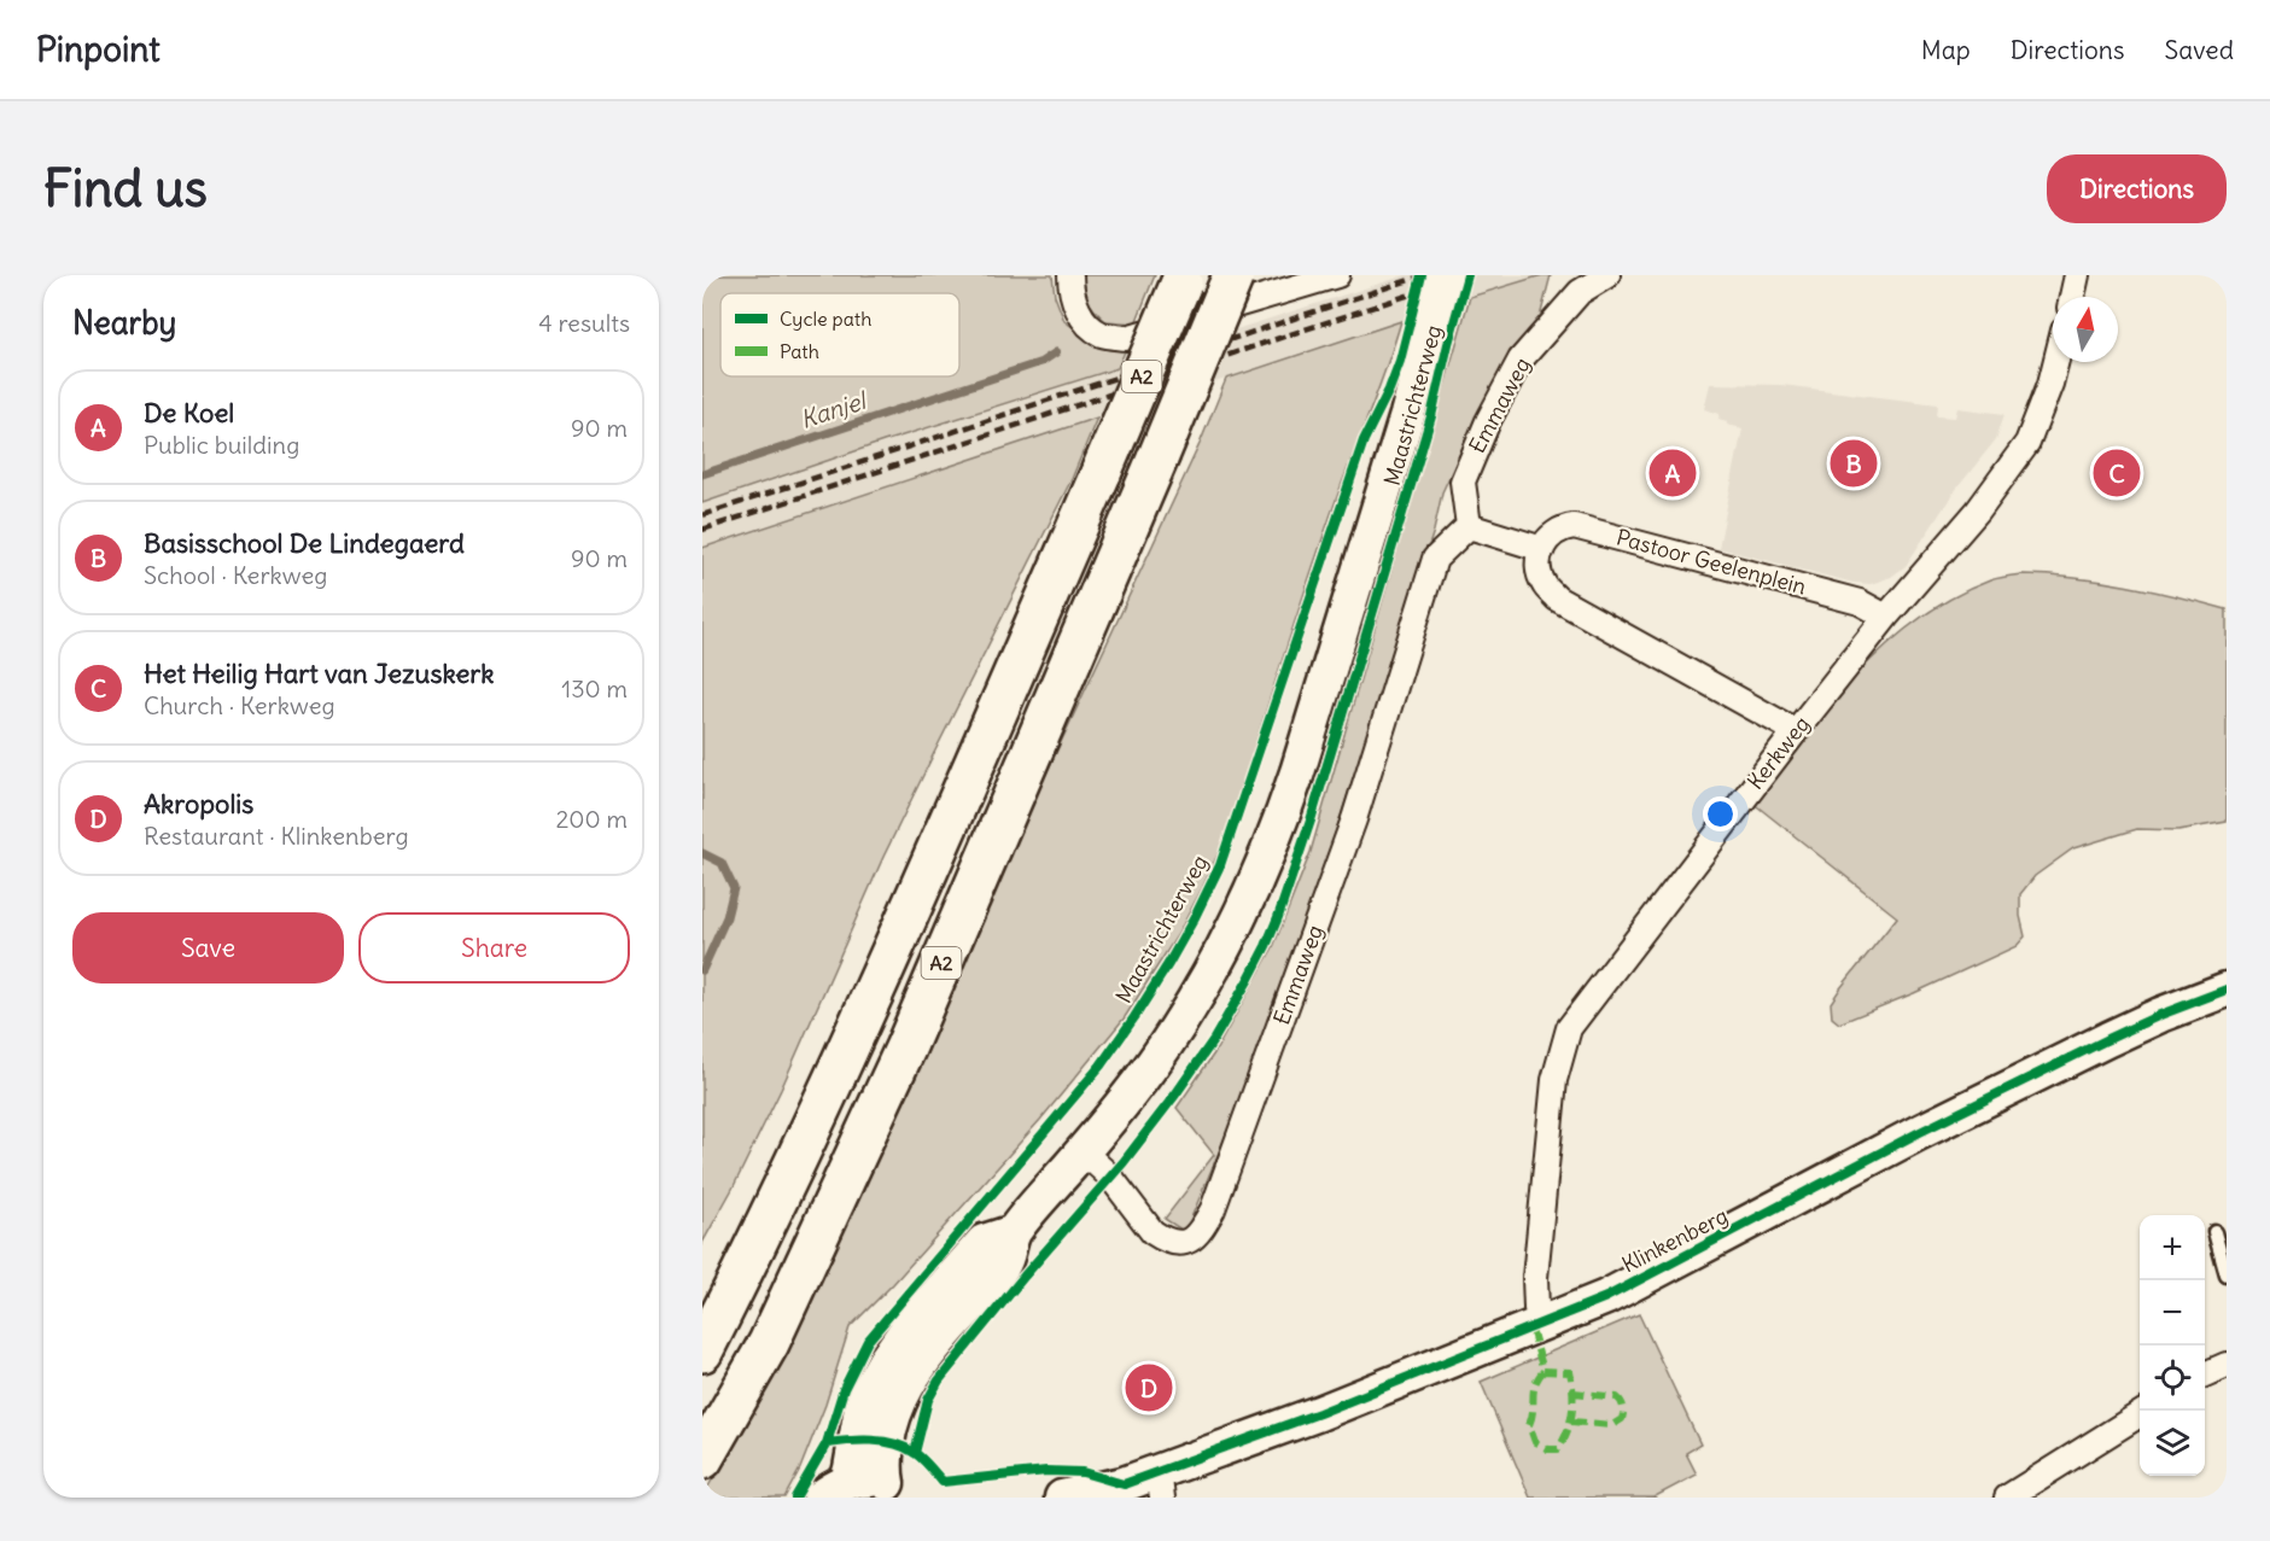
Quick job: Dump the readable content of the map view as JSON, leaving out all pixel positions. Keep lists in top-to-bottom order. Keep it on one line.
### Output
{"streets":{"highway":["A2"],"main road":["Maastrichterweg","Klinkenberg"],"street":["Emmaweg","Pastoor Geelenplein","Kerkweg"]},"crossings":[["Maastrichterweg","Emmaweg"],["Pastoor Geelenplein","Kerkweg"],["Kerkweg","Klinkenberg"]],"water":["Kanjel"],"legend":["Cycle path","Path"],"north":"top","page":{"header":"Pinpoint","nav":["Map","Directions","Saved"],"buttons":["Directions",["Save","Share"]],"title":"Find us","heading":["Nearby","4 results"],"list":[{"mark":"A","name":"De Koel","note":"Public building","value":"90 m"},{"mark":"B","name":"Basisschool De Lindegaerd","note":"School · Kerkweg","value":"90 m"},{"mark":"C","name":"Het Heilig Hart van Jezuskerk","note":"Church · Kerkweg","value":"130 m"},{"mark":"D","name":"Akropolis","note":"Restaurant · Klinkenberg","value":"200 m"}],"pins":["B","A","C","D"],"map_buttons":["+","−"]}}
